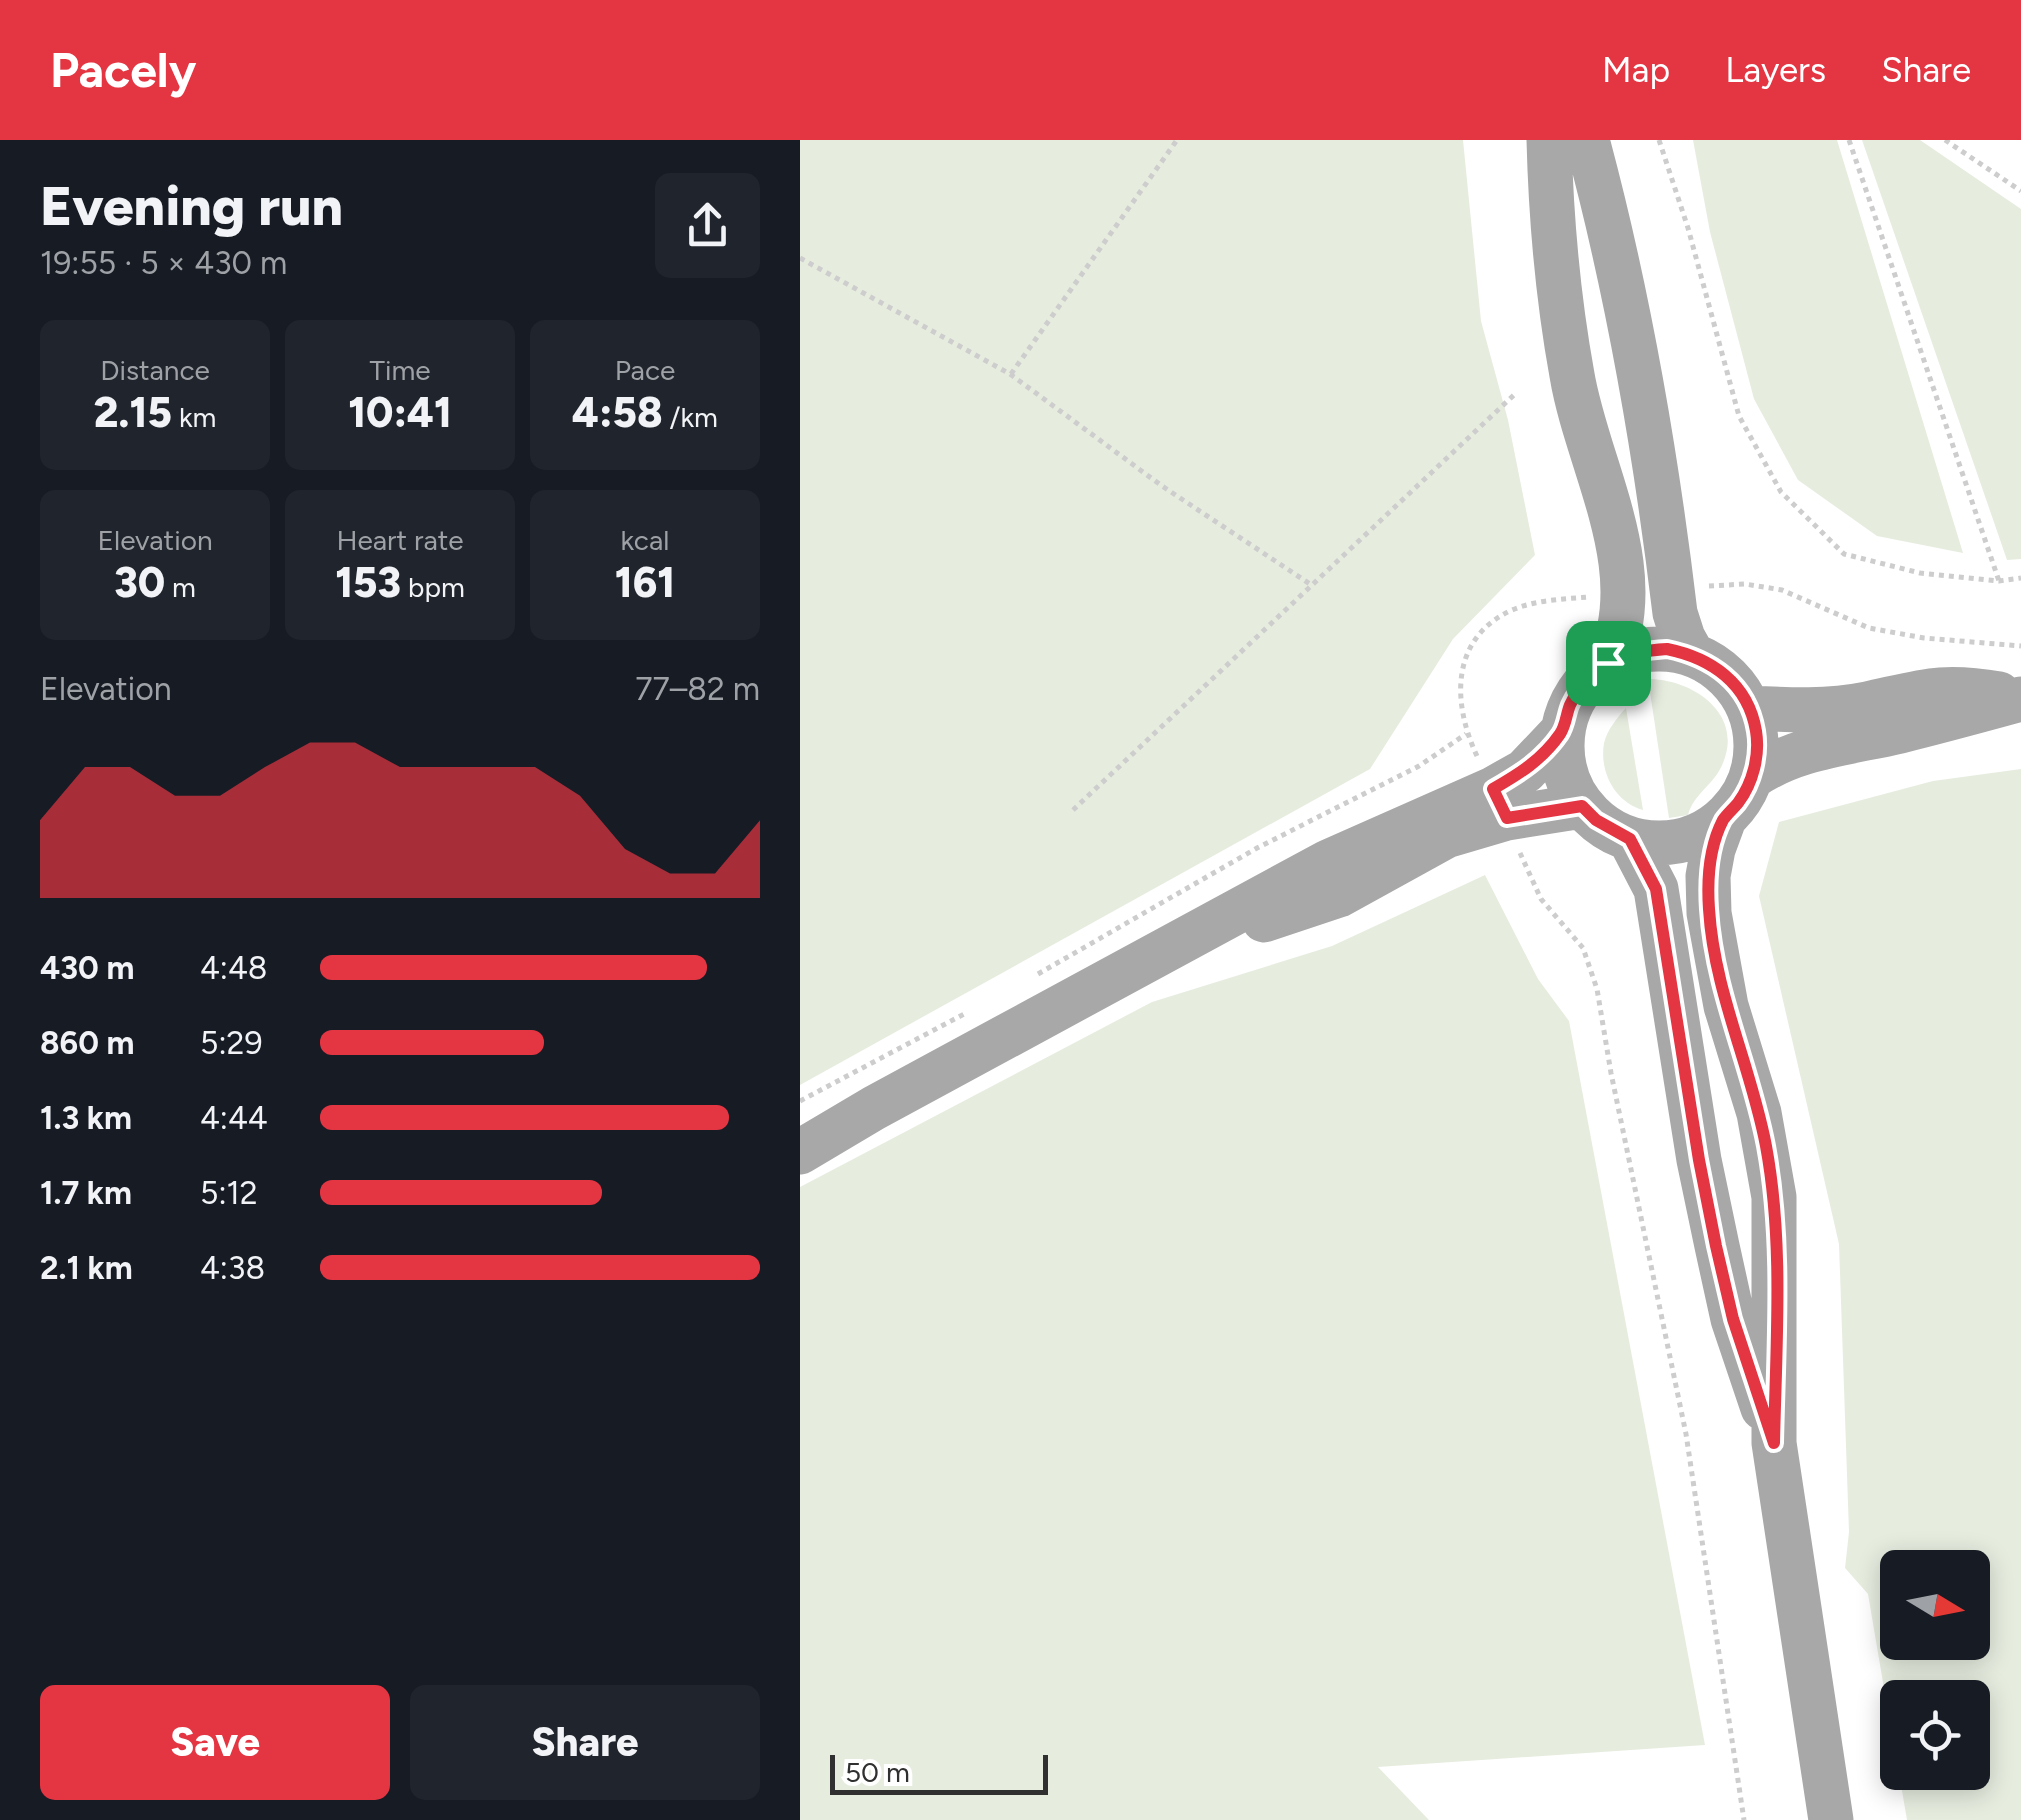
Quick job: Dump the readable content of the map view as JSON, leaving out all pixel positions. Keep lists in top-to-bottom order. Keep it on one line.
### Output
{"scale_bar":"50 m","north":"right","page":{"header":"Pacely","nav":["Map","Layers","Share"],"heading":["Evening run","19:55 · 5 × 430 m"],"stats":[["Distance","2.15 km"],["Time","10:41"],["Pace","4:58 /km"],["Elevation","30 m"],["Heart rate","153 bpm"],["kcal","161"]],"chart":["Elevation","77–82 m"],"list":[{"name":"430 m","note":"4:48"},{"name":"860 m","note":"5:29"},{"name":"1.3 km","note":"4:44"},{"name":"1.7 km","note":"5:12"},{"name":"2.1 km","note":"4:38"}],"buttons":["Save","Share"],"scale":"50 m"}}
